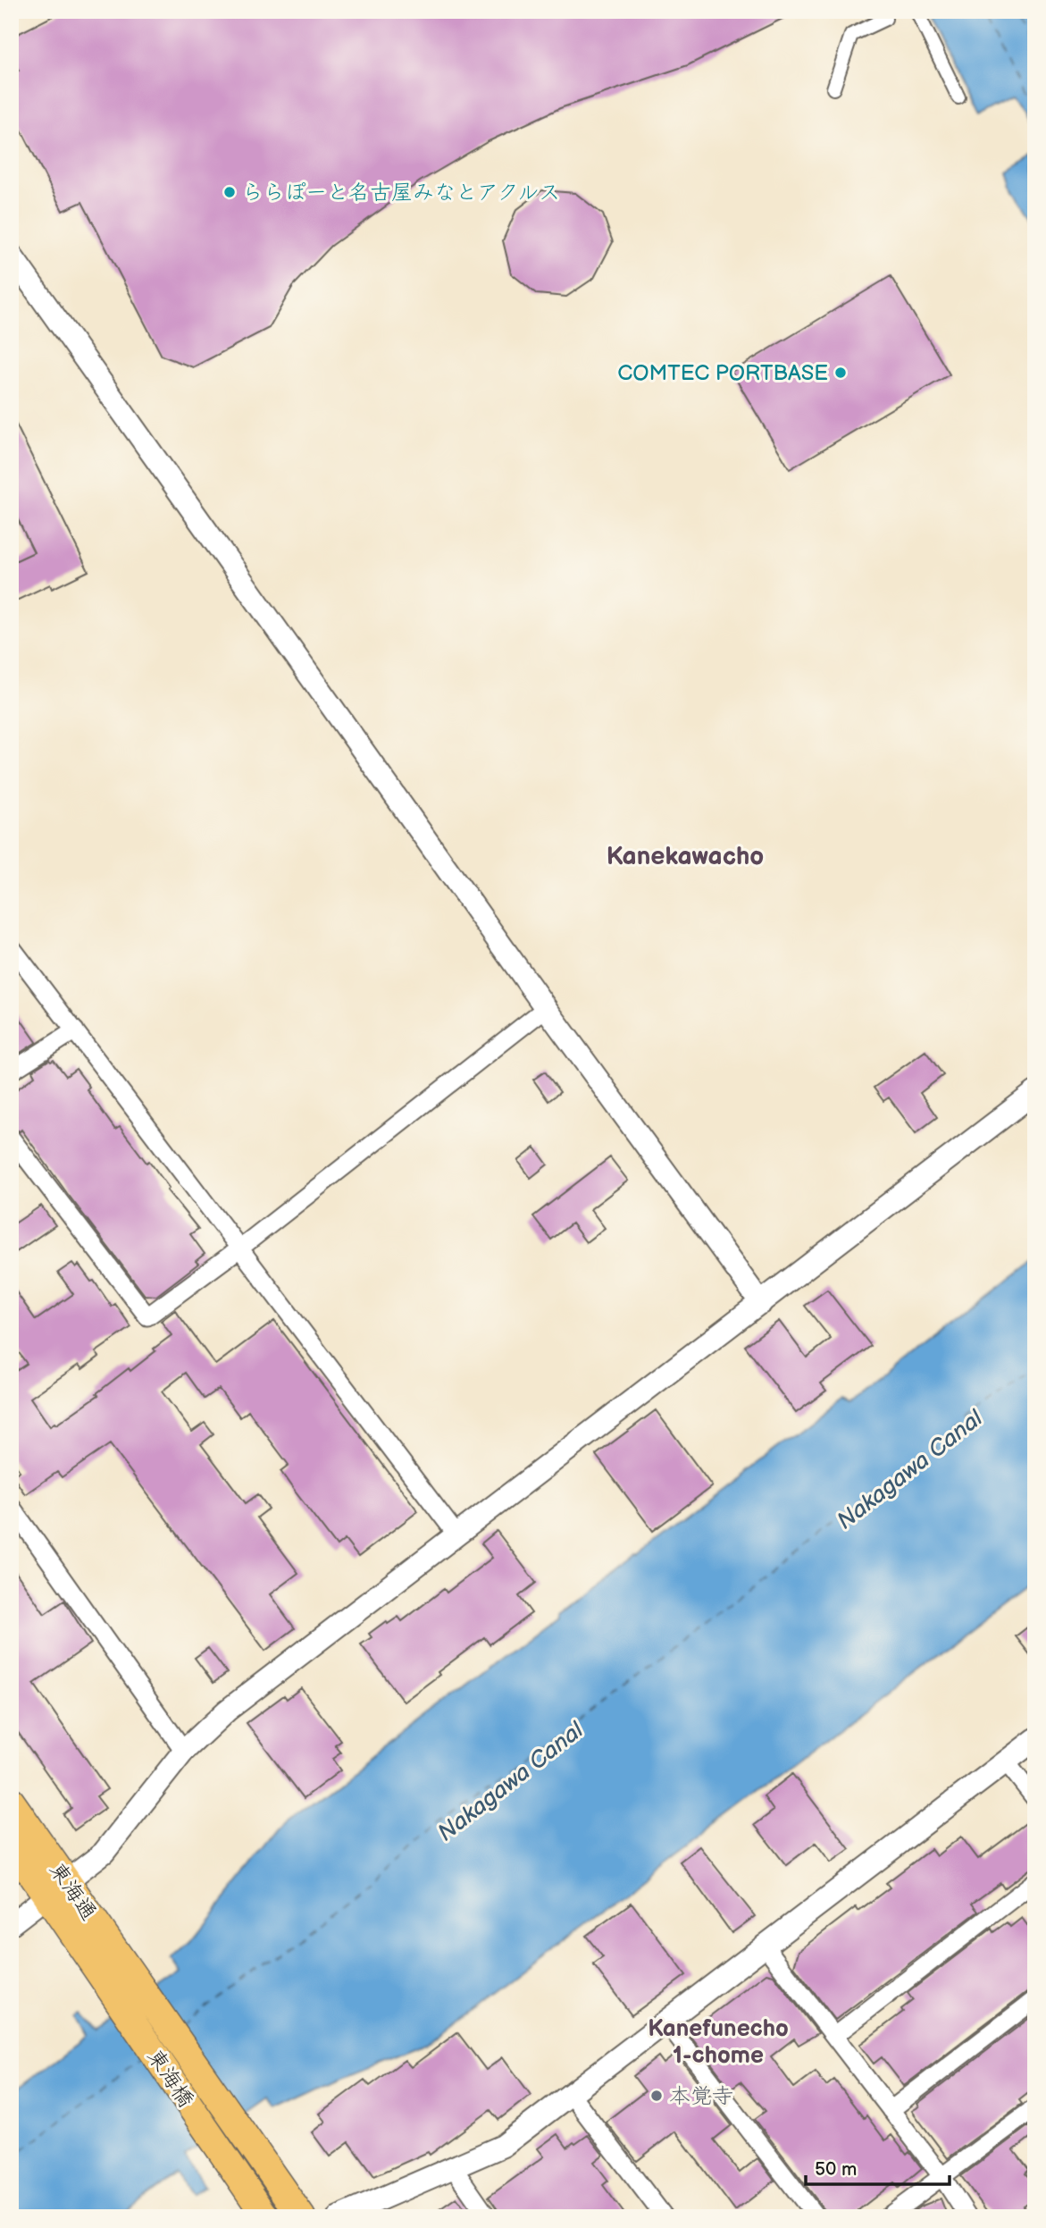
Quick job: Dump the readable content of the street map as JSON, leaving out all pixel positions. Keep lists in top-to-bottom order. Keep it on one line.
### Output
{"streets":{"main road":["東海通","東海橋"]},"districts":["Kanekawacho","Kanefunecho 1-chome"],"water":["Nakagawa Canal"],"places":["ららぽーと名古屋みなとアクルス","COMTEC PORTBASE","本覚寺"],"scale_bar":"50 m"}
